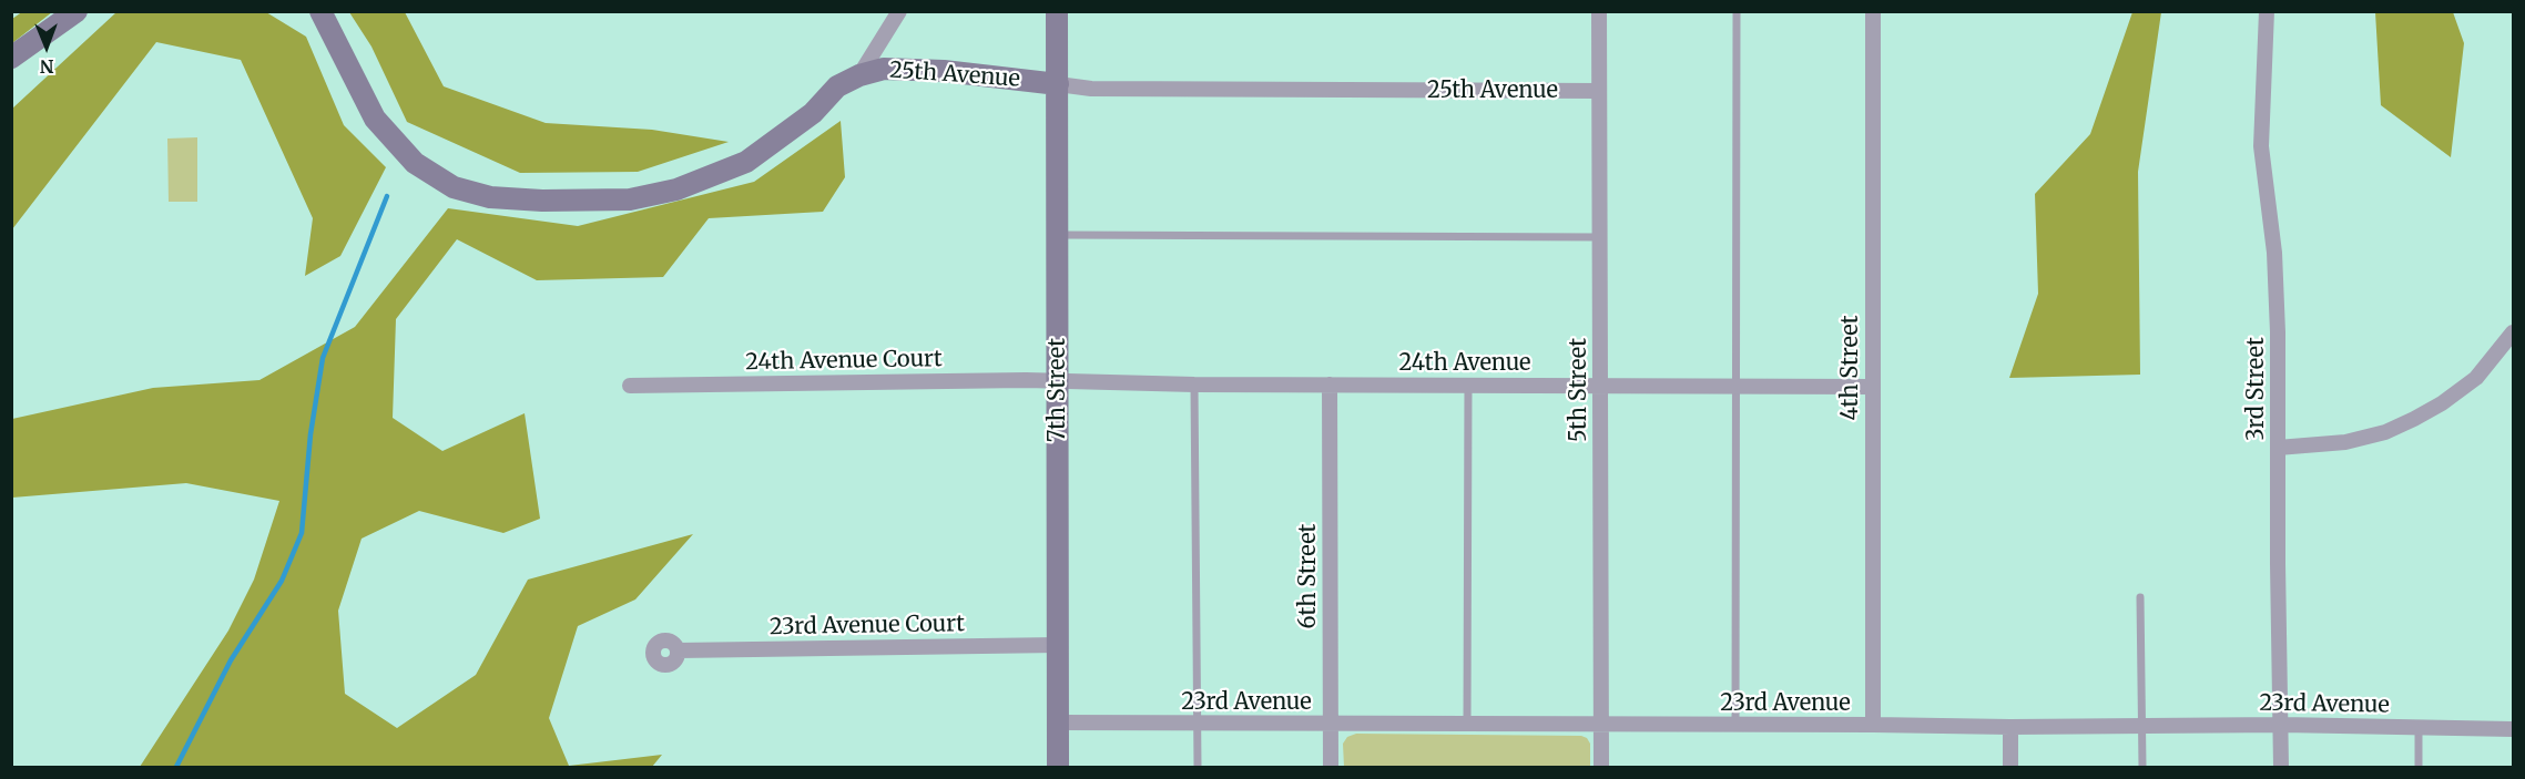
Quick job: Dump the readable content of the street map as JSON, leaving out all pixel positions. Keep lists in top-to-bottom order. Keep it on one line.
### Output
{"streets":{"street":["25th Avenue","24th Avenue Court","24th Avenue","4th Street","3rd Street","7th Street","5th Street","6th Street","23rd Avenue Court","23rd Avenue"]},"crossings":[["25th Avenue","7th Street"],["25th Avenue","5th Street"],["24th Avenue Court","24th Avenue"],["24th Avenue Court","7th Street"],["24th Avenue","4th Street"],["24th Avenue","7th Street"],["24th Avenue","5th Street"],["24th Avenue","6th Street"],["4th Street","23rd Avenue"],["3rd Street","23rd Avenue"],["7th Street","23rd Avenue Court"],["7th Street","23rd Avenue"],["5th Street","23rd Avenue"],["6th Street","23rd Avenue"]],"north":"bottom"}
